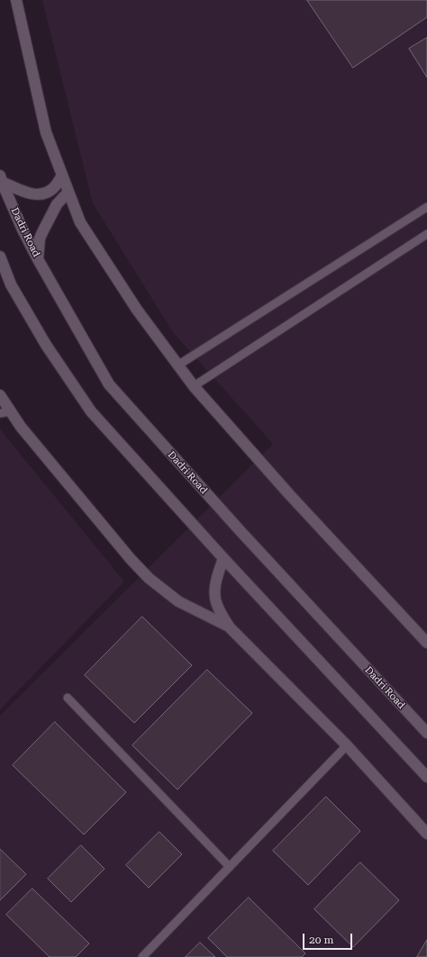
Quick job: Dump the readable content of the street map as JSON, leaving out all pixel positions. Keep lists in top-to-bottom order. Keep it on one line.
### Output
{"streets":{"main road":["Dadri Road"]},"scale_bar":"20 m"}
